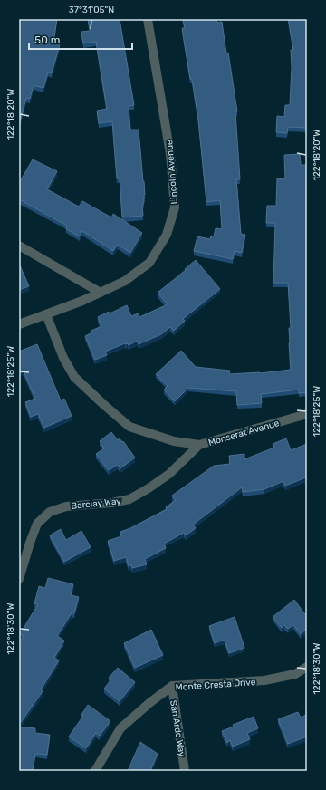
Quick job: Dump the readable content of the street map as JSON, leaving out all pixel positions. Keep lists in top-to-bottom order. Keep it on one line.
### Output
{"streets":{"street":["Lincoln Avenue","Monserat Avenue","Barclay Way","Monte Cresta Drive","San Ardo Way"]},"crossings":[["Lincoln Avenue","Monserat Avenue"],["Monserat Avenue","Barclay Way"],["Monte Cresta Drive","San Ardo Way"]],"scale_bar":"50 m","coordinates":["37°31'05\"N","122°18'20\"W","122°18'25\"W","122°18'30\"W"]}
